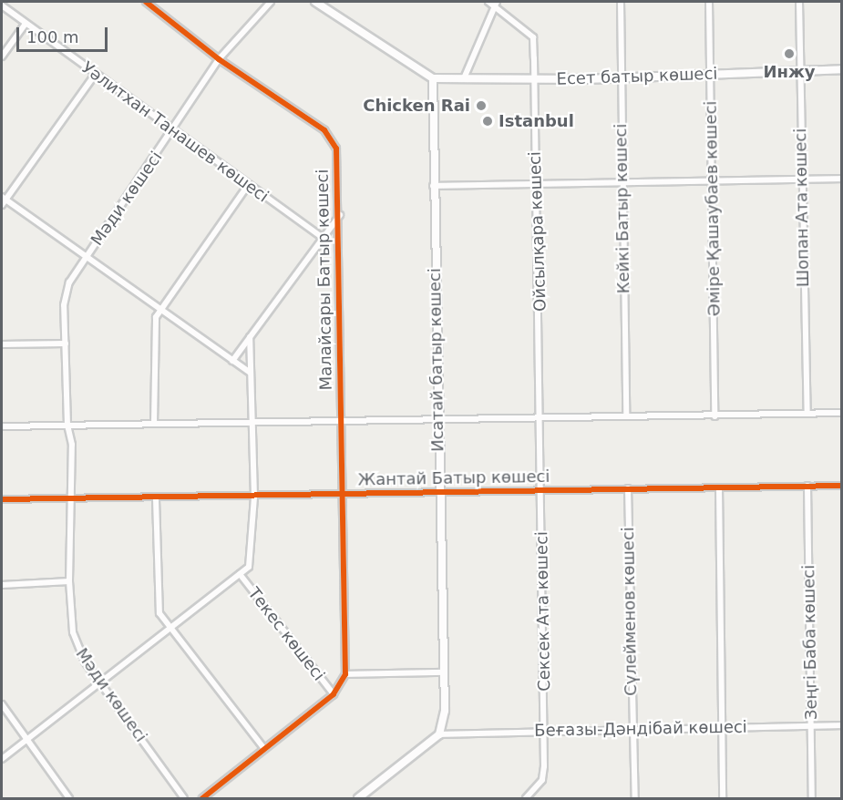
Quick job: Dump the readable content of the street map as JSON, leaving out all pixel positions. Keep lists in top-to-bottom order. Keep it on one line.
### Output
{"streets":{"street":["Есет батыр көшесі","Уәлитхан Танашев көшесі","Мәди көшесі","Шопан Ата көшесі","Кейкі Батыр көшесі","Әміре Қашаубаев көшесі","Ойсылқара көшесі","Малайсары Батыр көшесі","Исатай батыр көшесі","Жантай Батыр көшесі","Сексек Ата көшесі","Сүлейменов көшесі","Текес көшесі","Зеңгі Баба көшесі","Беғазы-Дәндібай көшесі"]},"crossings":[["Есет батыр көшесі","Шопан Ата көшесі"],["Есет батыр көшесі","Кейкі Батыр көшесі"],["Есет батыр көшесі","Әміре Қашаубаев көшесі"],["Есет батыр көшесі","Ойсылқара көшесі"],["Есет батыр көшесі","Исатай батыр көшесі"],["Уәлитхан Танашев көшесі","Мәди көшесі"],["Мәди көшесі","Малайсары Батыр көшесі"],["Мәди көшесі","Жантай Батыр көшесі"],["Ойсылқара көшесі","Сексек Ата көшесі"],["Малайсары Батыр көшесі","Жантай Батыр көшесі"],["Исатай батыр көшесі","Жантай Батыр көшесі"],["Исатай батыр көшесі","Беғазы-Дәндібай көшесі"],["Жантай Батыр көшесі","Сексек Ата көшесі"],["Жантай Батыр көшесі","Сүлейменов көшесі"],["Жантай Батыр көшесі","Зеңгі Баба көшесі"],["Сексек Ата көшесі","Беғазы-Дәндібай көшесі"],["Сүлейменов көшесі","Беғазы-Дәндібай көшесі"],["Зеңгі Баба көшесі","Беғазы-Дәндібай көшесі"]],"places":["Инжу","Chicken Rai","Istanbul"],"scale_bar":"100 m"}
